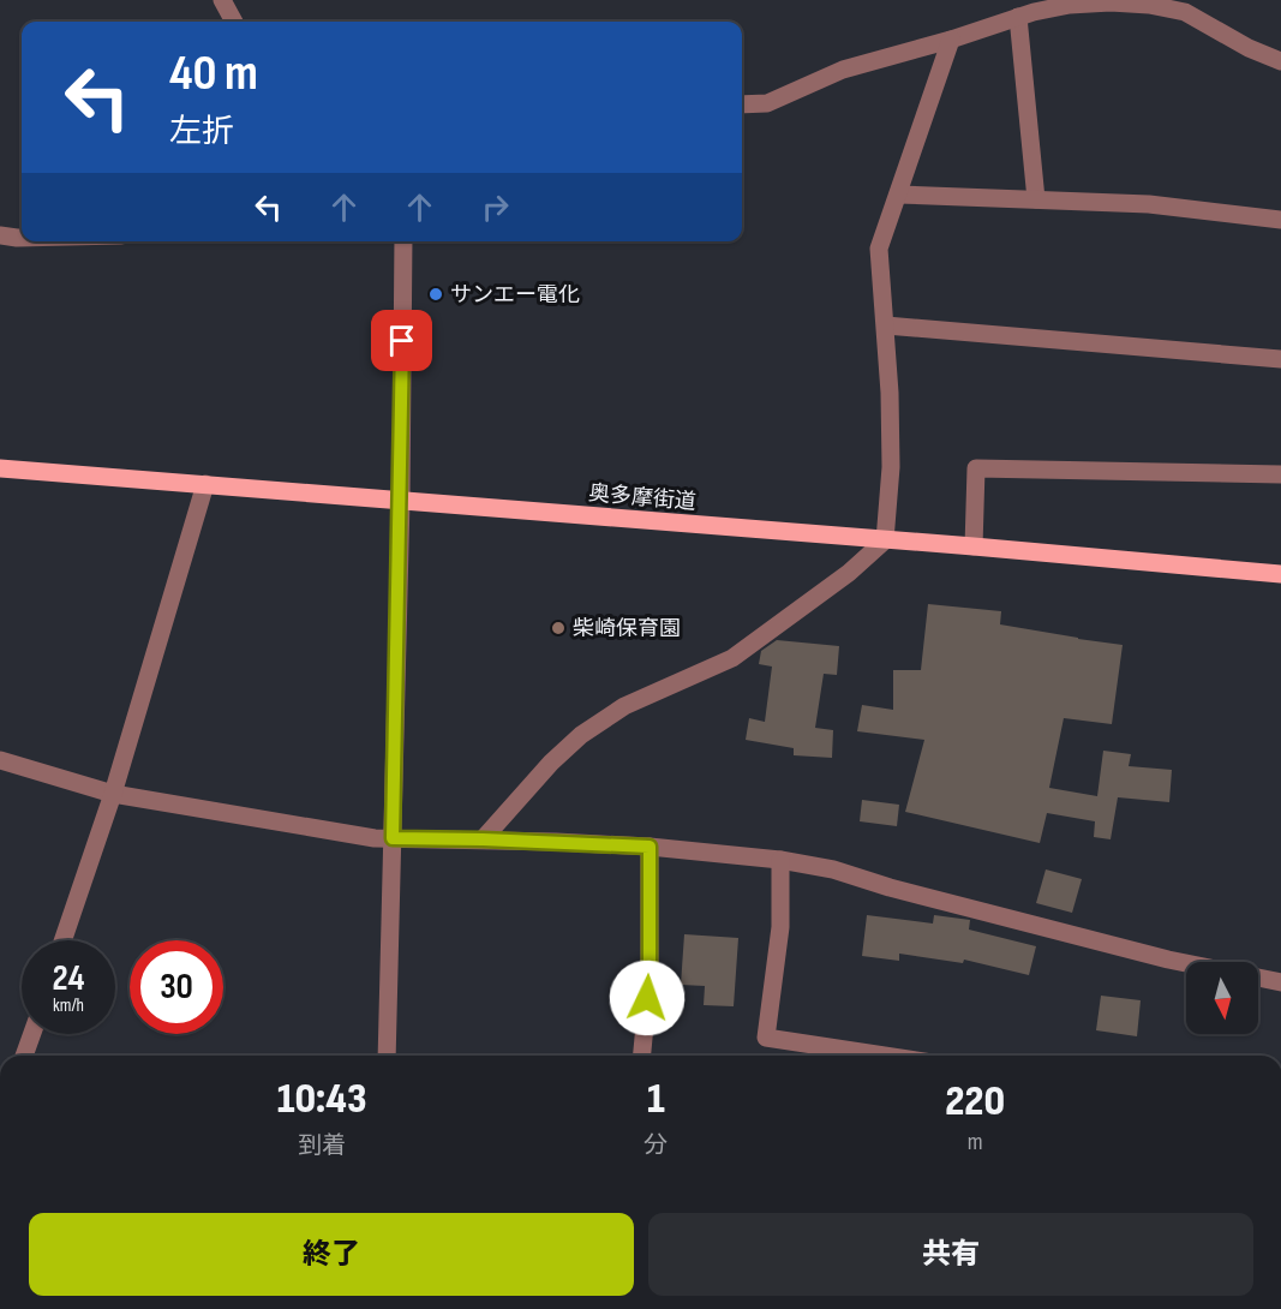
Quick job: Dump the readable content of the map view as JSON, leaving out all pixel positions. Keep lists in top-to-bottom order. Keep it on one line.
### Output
{"streets":{"main road":["奥多摩街道"]},"places":["サンエー電化","柴崎保育園"],"north":"bottom","page":{"turn":["40 m","左折"],"speed":"24 km/h","limit":"30","eta":["10:43","到着","1","分","220","m"],"buttons":["終了","共有"]}}
